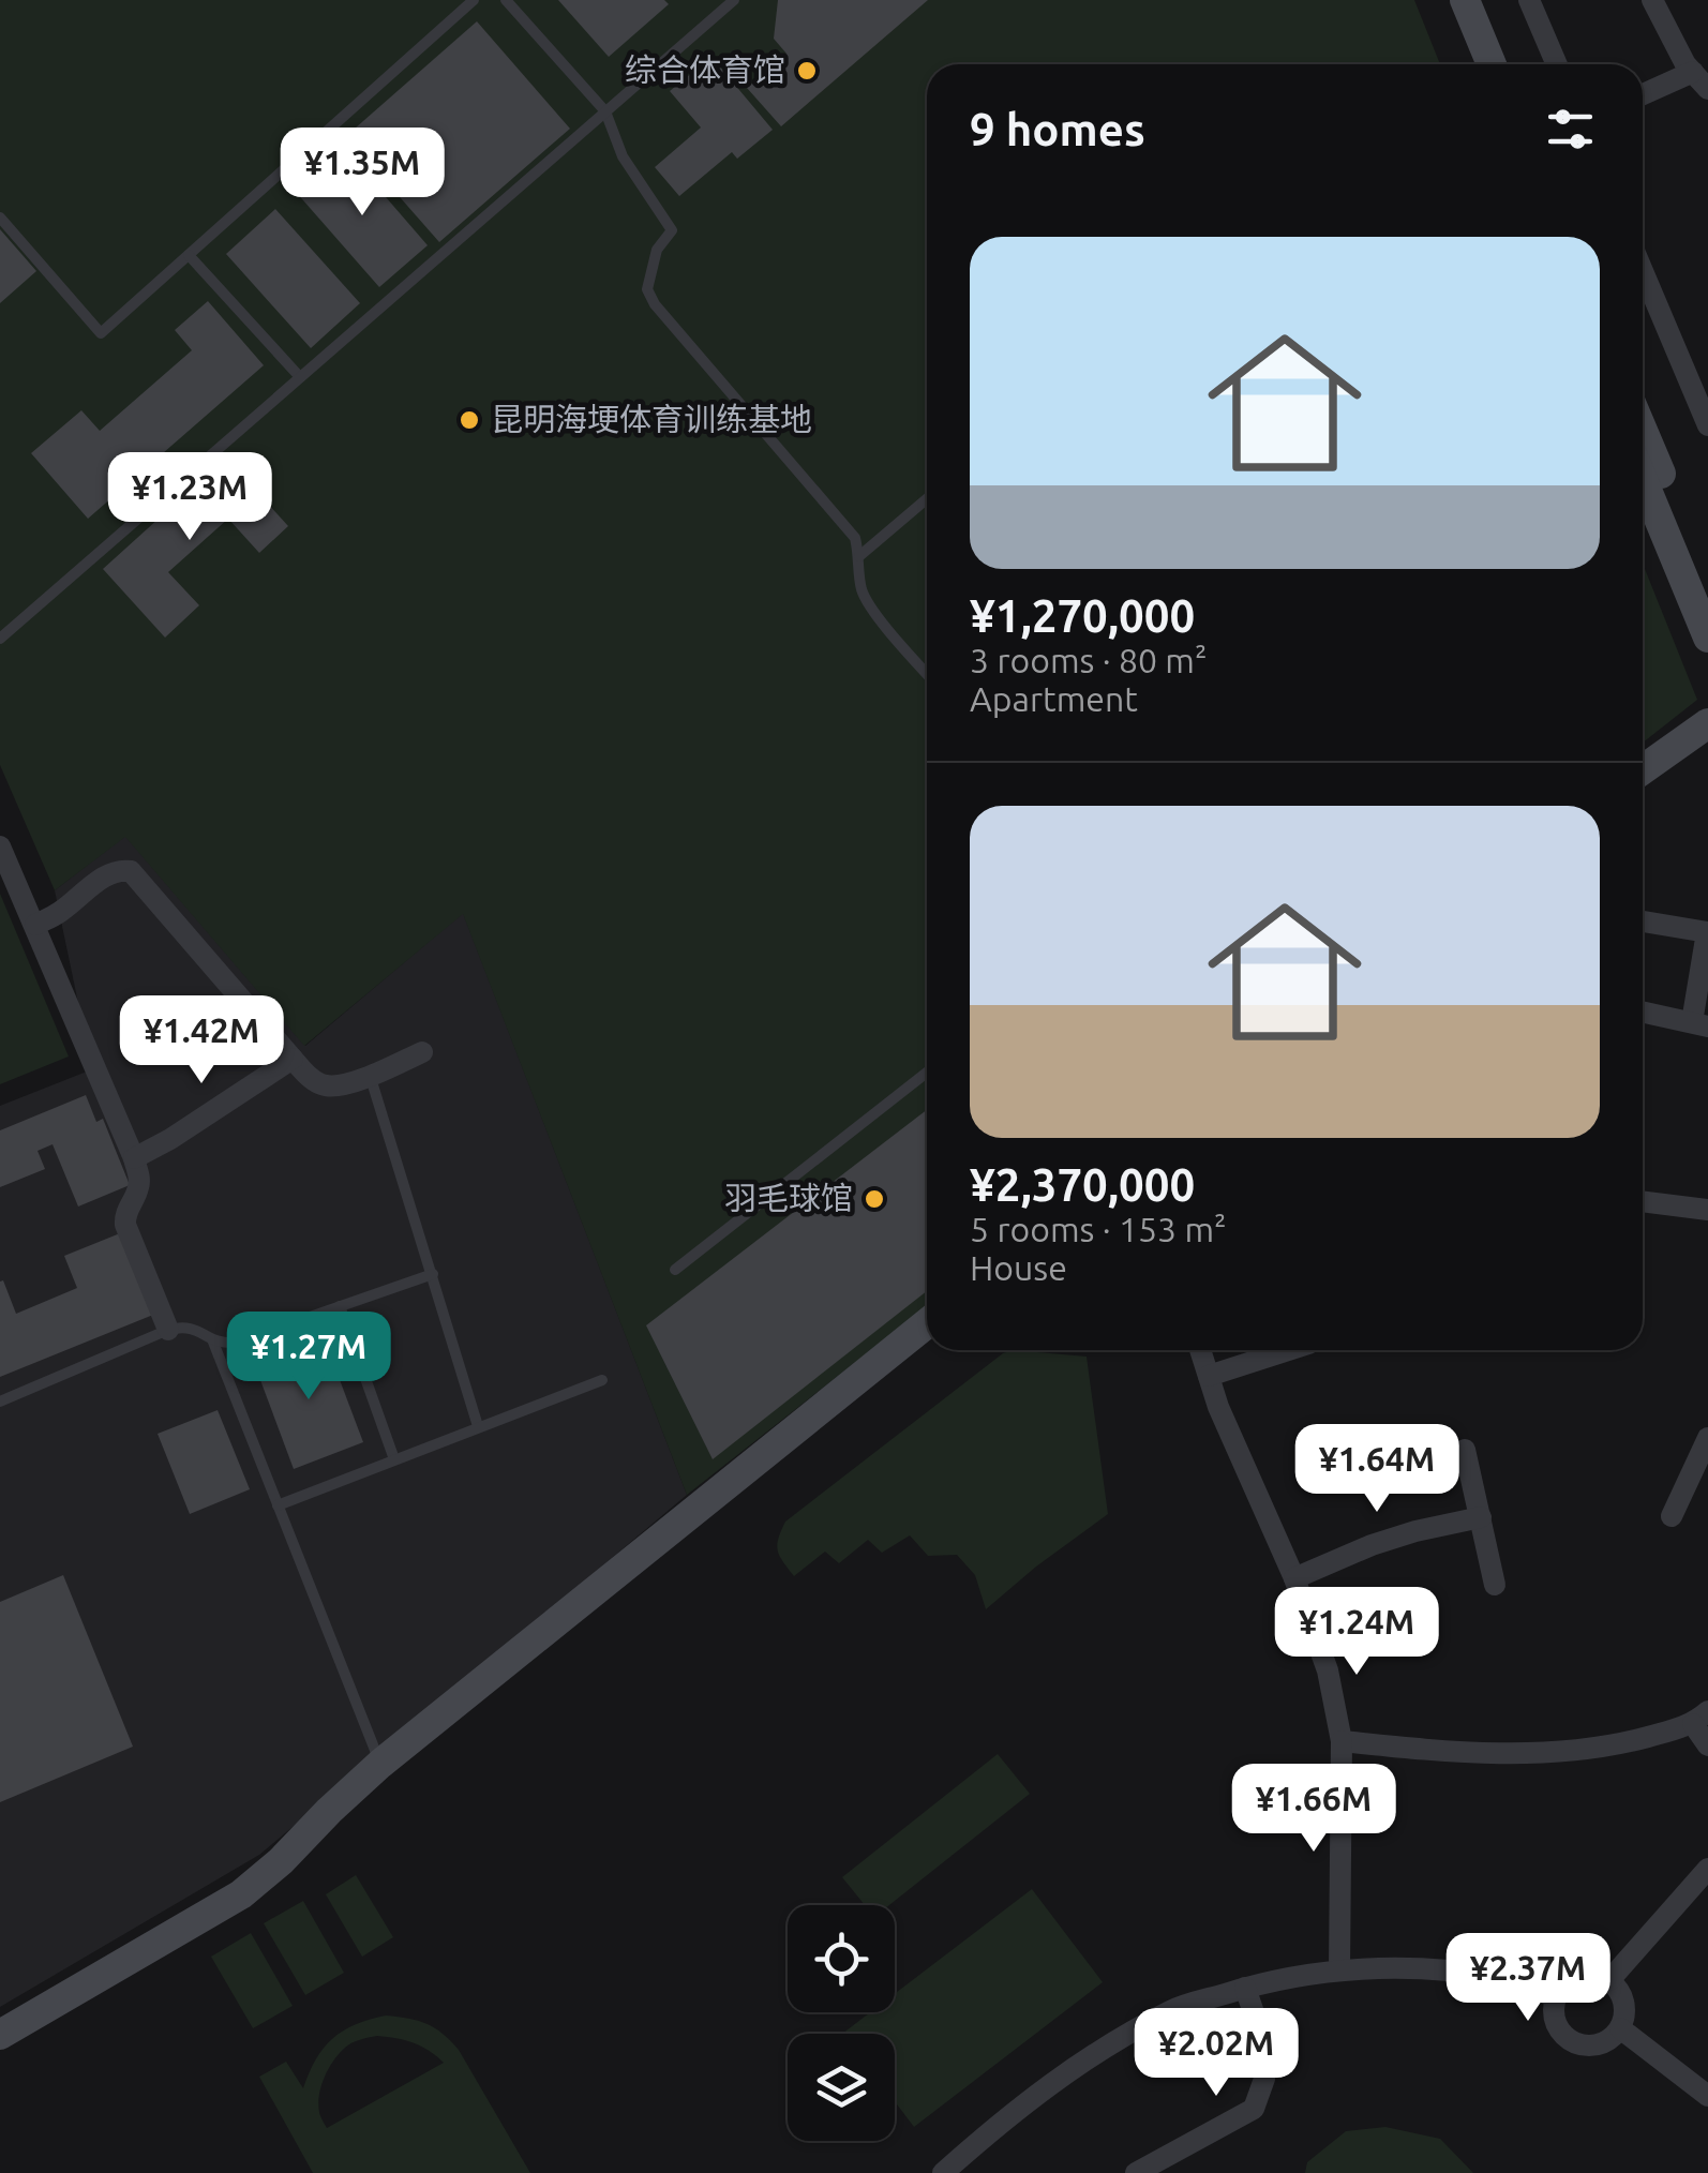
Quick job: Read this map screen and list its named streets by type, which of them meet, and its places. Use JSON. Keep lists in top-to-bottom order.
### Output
{
  "places": ["综合体育馆", "昆明海埂体育训练基地", "羽毛球馆"],
  "page": {
    "heading": "9 homes",
    "price": [
      "¥1.35M",
      "¥1.23M",
      "¥1.42M",
      "¥1.27M",
      "¥1.64M",
      "¥1.24M",
      "¥1.66M",
      "¥2.37M",
      "¥2.02M"
    ],
    "list": [
      {
        "name": "¥1,270,000",
        "note": "3 rooms · 80 m² · Apartment"
      },
      {
        "name": "¥2,370,000",
        "note": "5 rooms · 153 m² · House"
      }
    ]
  }
}
